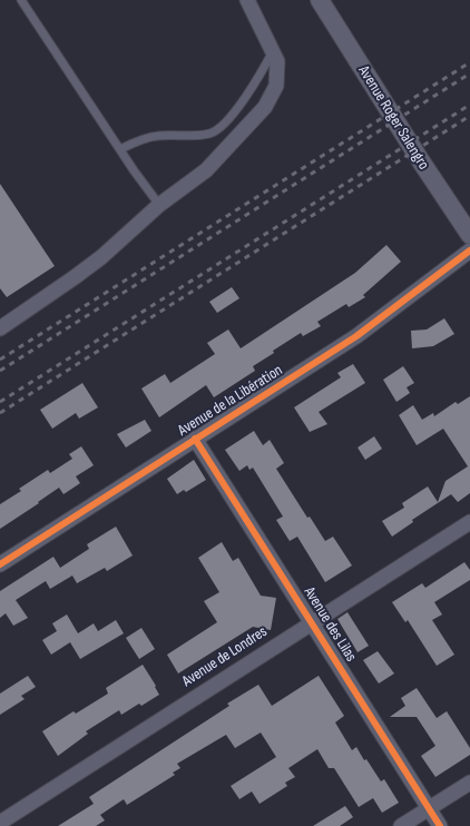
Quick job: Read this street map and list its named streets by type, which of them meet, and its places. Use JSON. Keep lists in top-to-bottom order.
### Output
{
  "streets": {
    "street": [
      "Avenue Roger Salengro",
      "Avenue de la Libération",
      "Avenue des Lilas",
      "Avenue de Londres"
    ]
  },
  "crossings": [
    ["Avenue de la Libération", "Avenue des Lilas"],
    ["Avenue des Lilas", "Avenue de Londres"]
  ]
}
